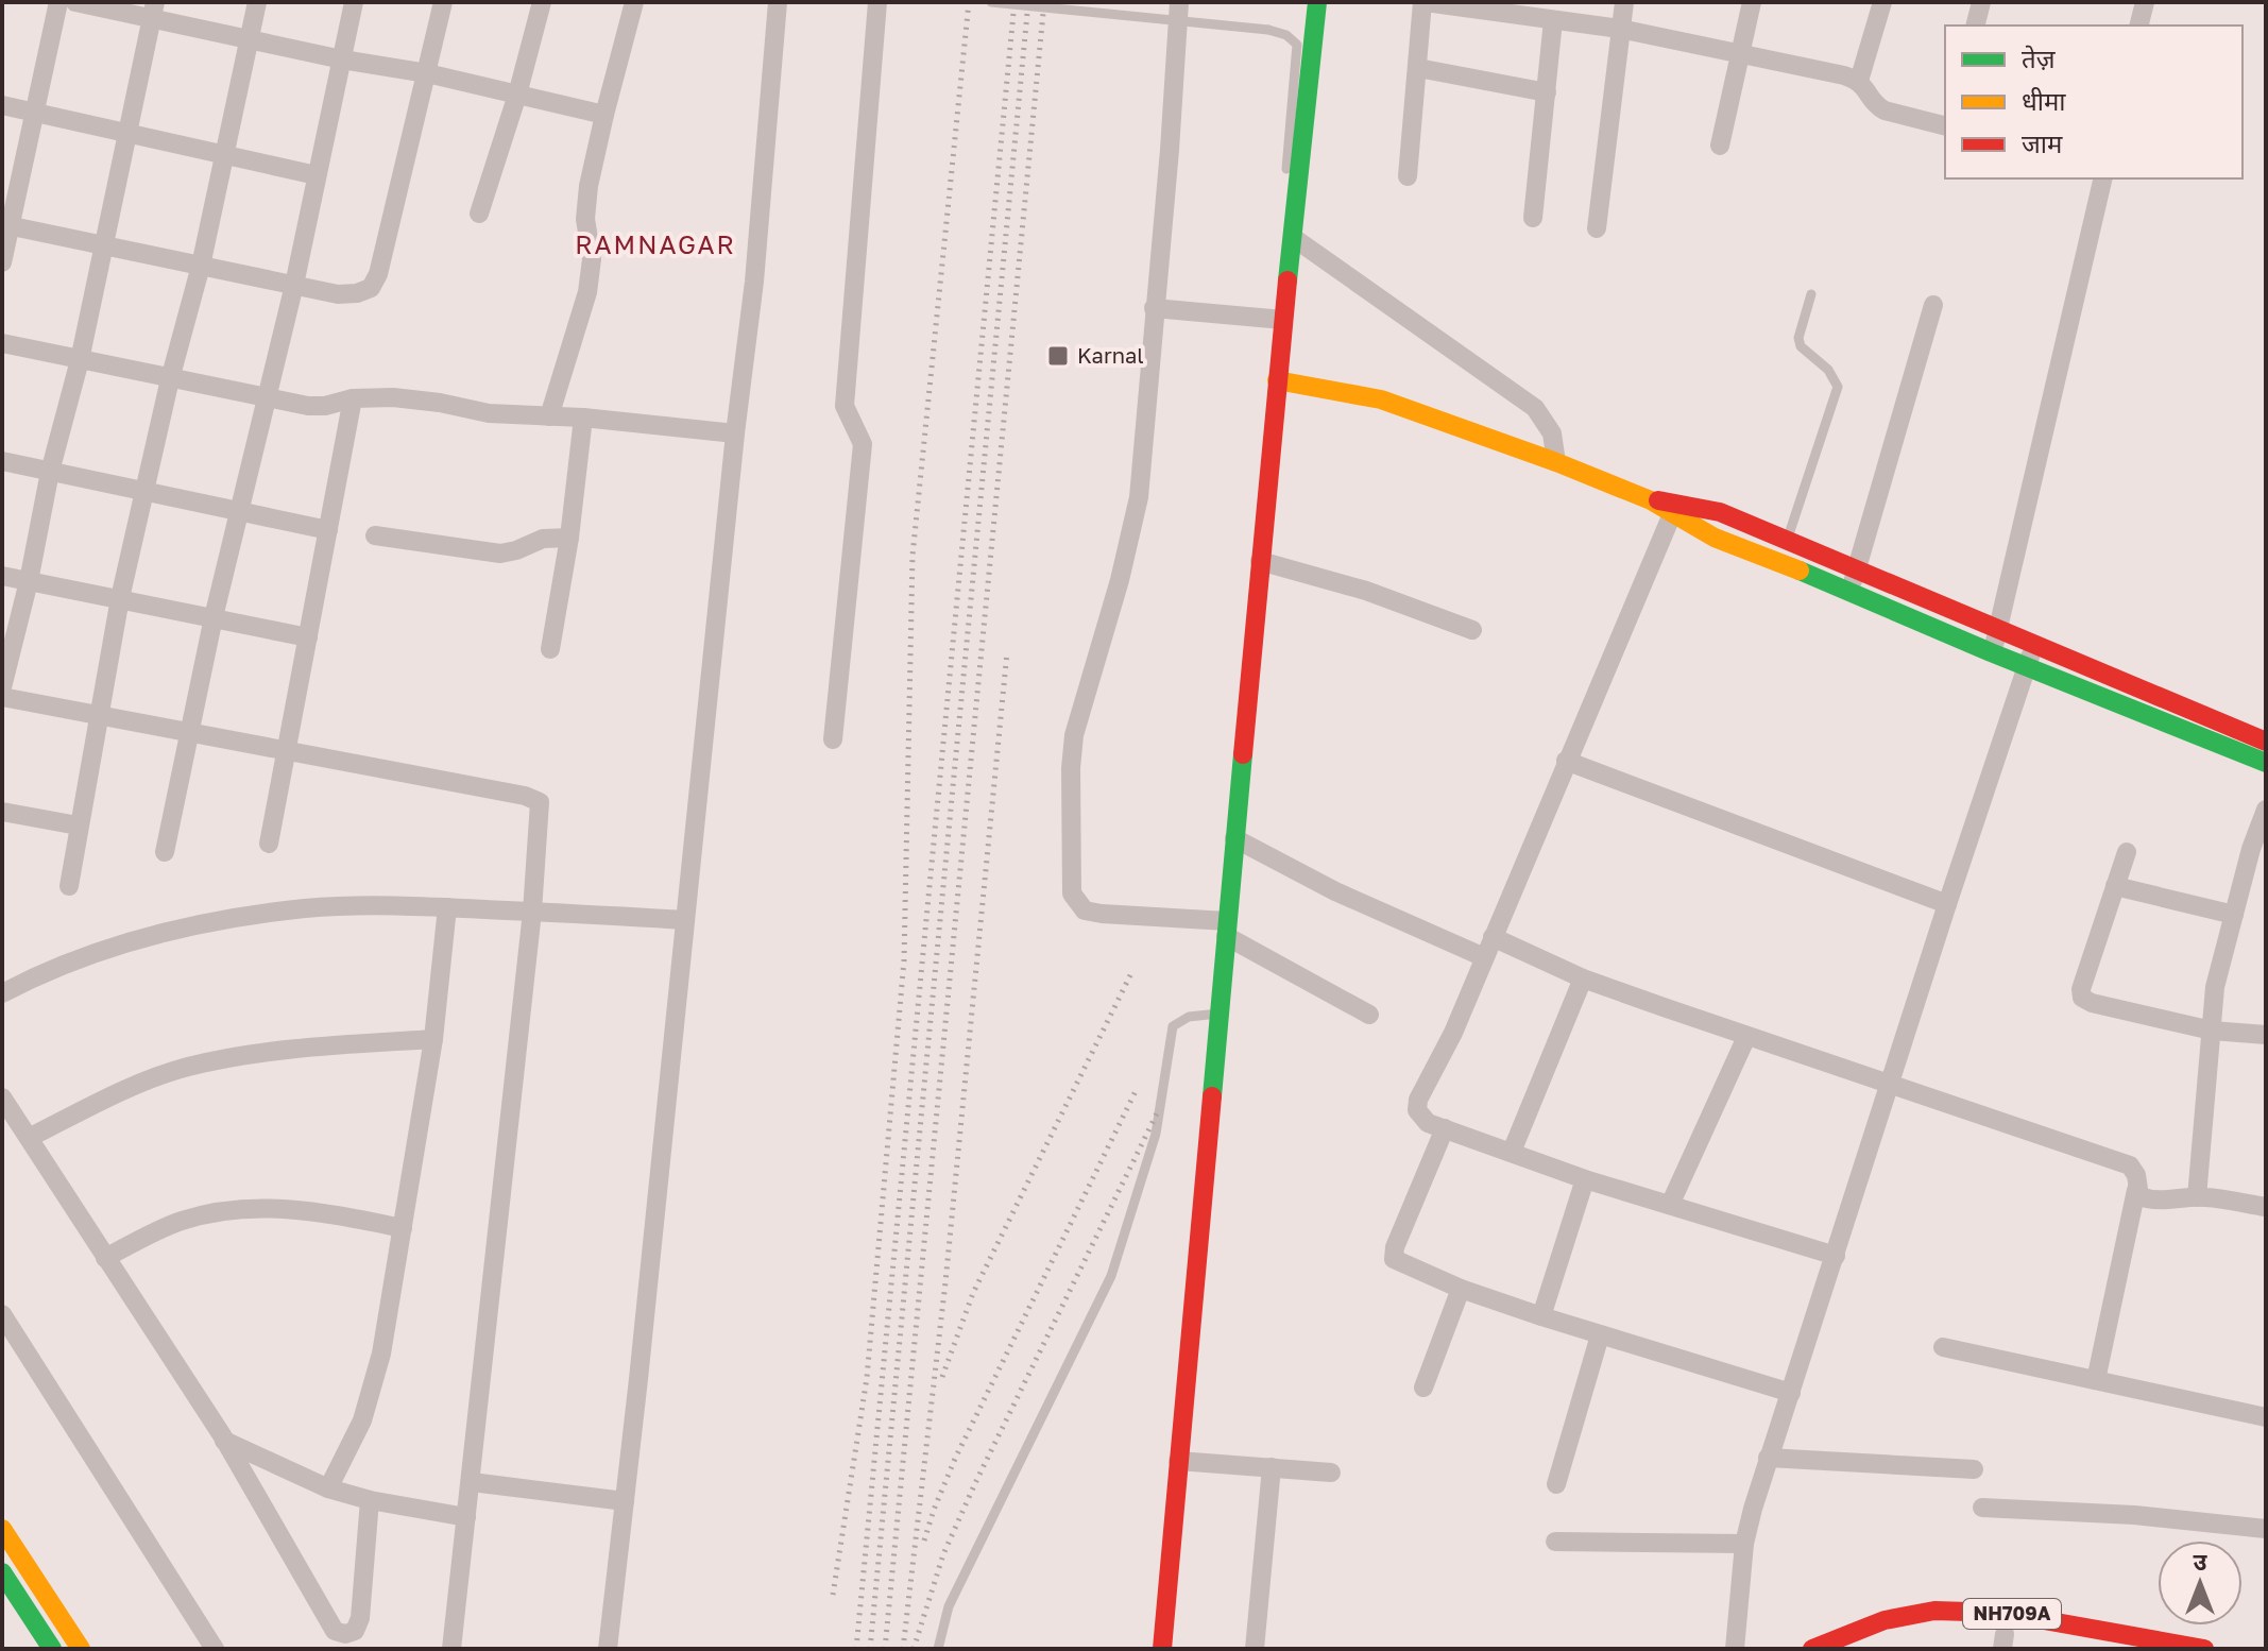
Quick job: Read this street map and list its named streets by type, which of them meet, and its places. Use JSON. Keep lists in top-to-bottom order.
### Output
{
  "streets": {
    "main road": ["NH709A"]
  },
  "districts": ["RAMNAGAR"],
  "places": {
    "transit": ["Karnal"]
  },
  "legend": ["तेज़", "धीमा", "जाम"],
  "north": "top"
}
